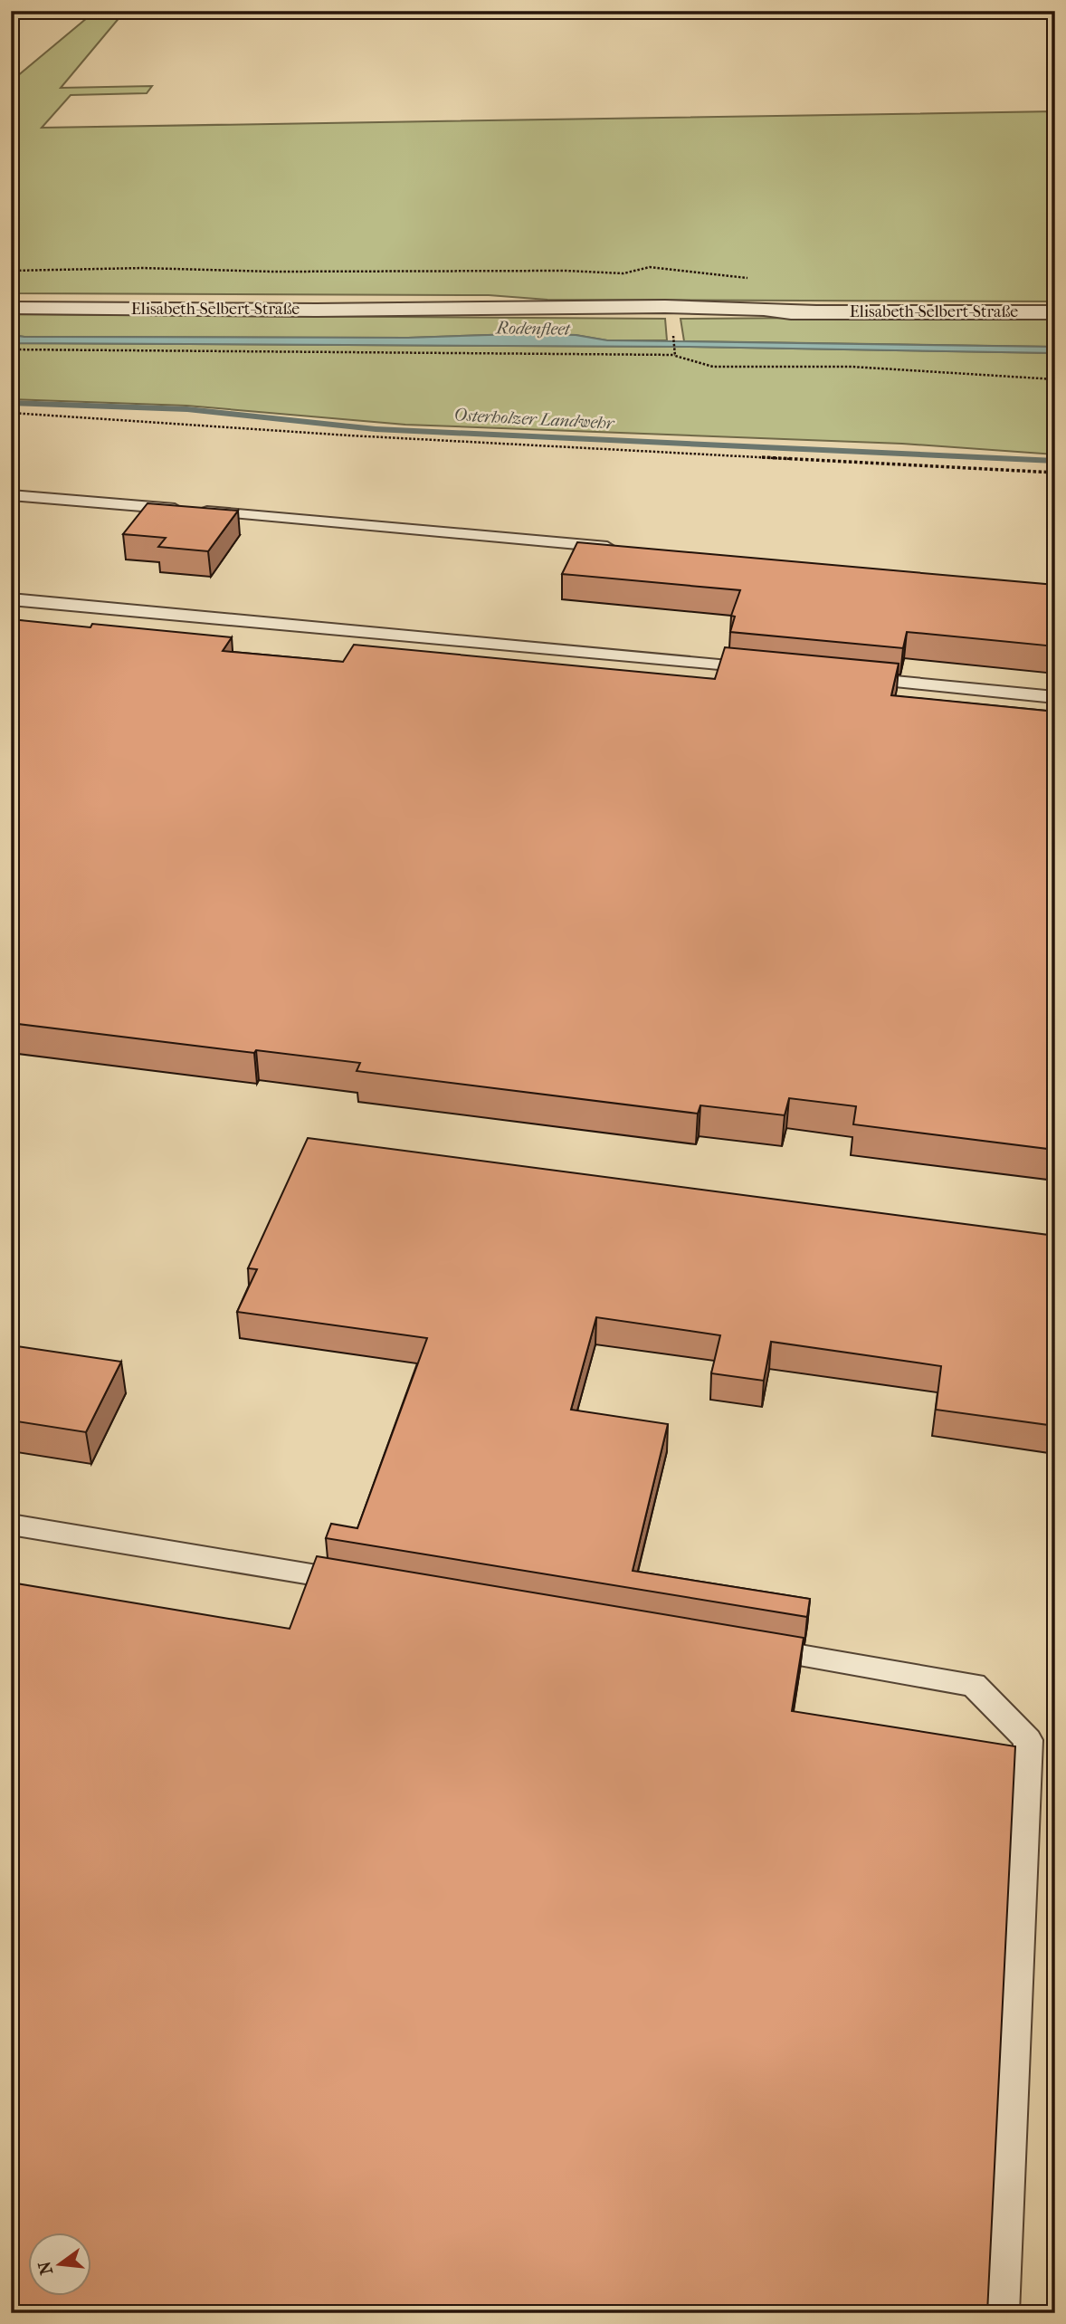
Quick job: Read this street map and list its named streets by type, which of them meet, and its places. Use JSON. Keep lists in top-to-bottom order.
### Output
{
  "streets": {
    "street": ["Elisabeth-Selbert-Straße"]
  },
  "water": ["Rodenfleet", "Osterholzer Landwehr"],
  "north": "left"
}
